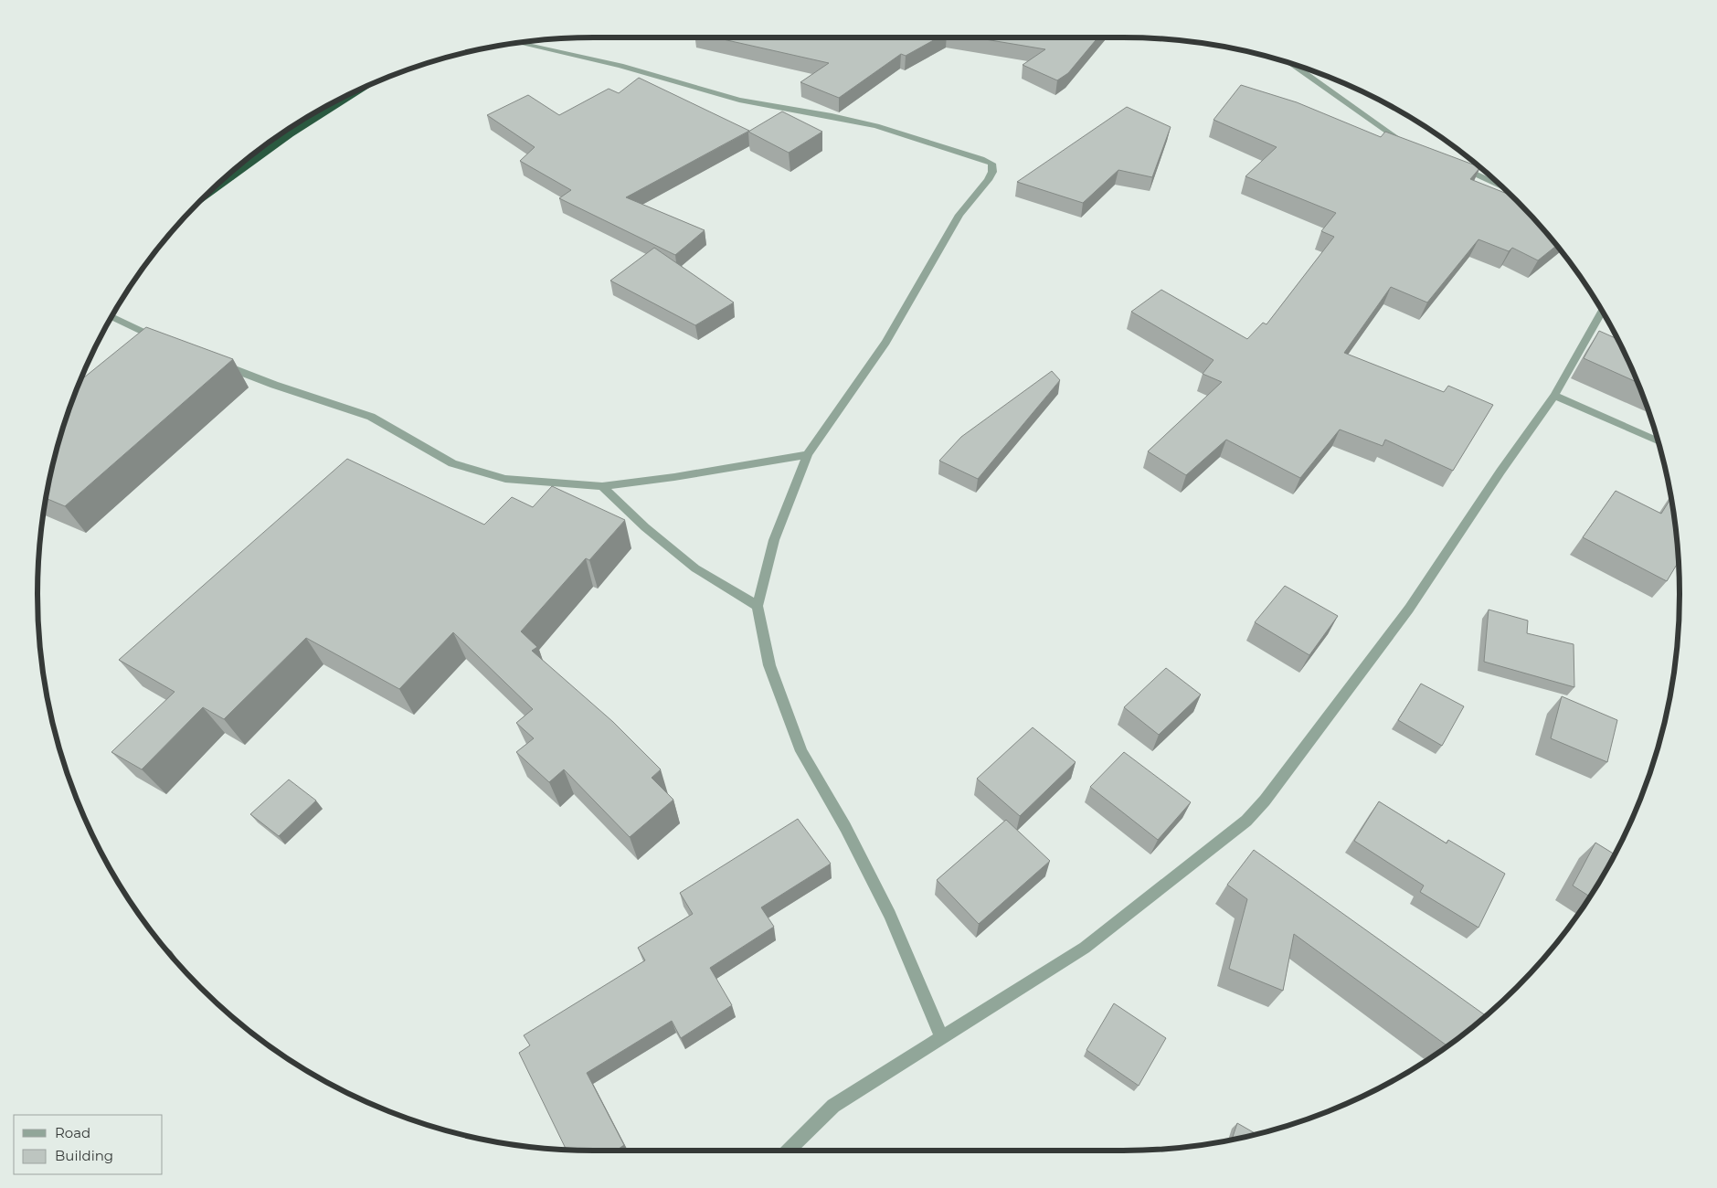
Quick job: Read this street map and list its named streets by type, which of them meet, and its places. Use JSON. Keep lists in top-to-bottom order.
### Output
{
  "legend": ["Road", "Building"]
}
